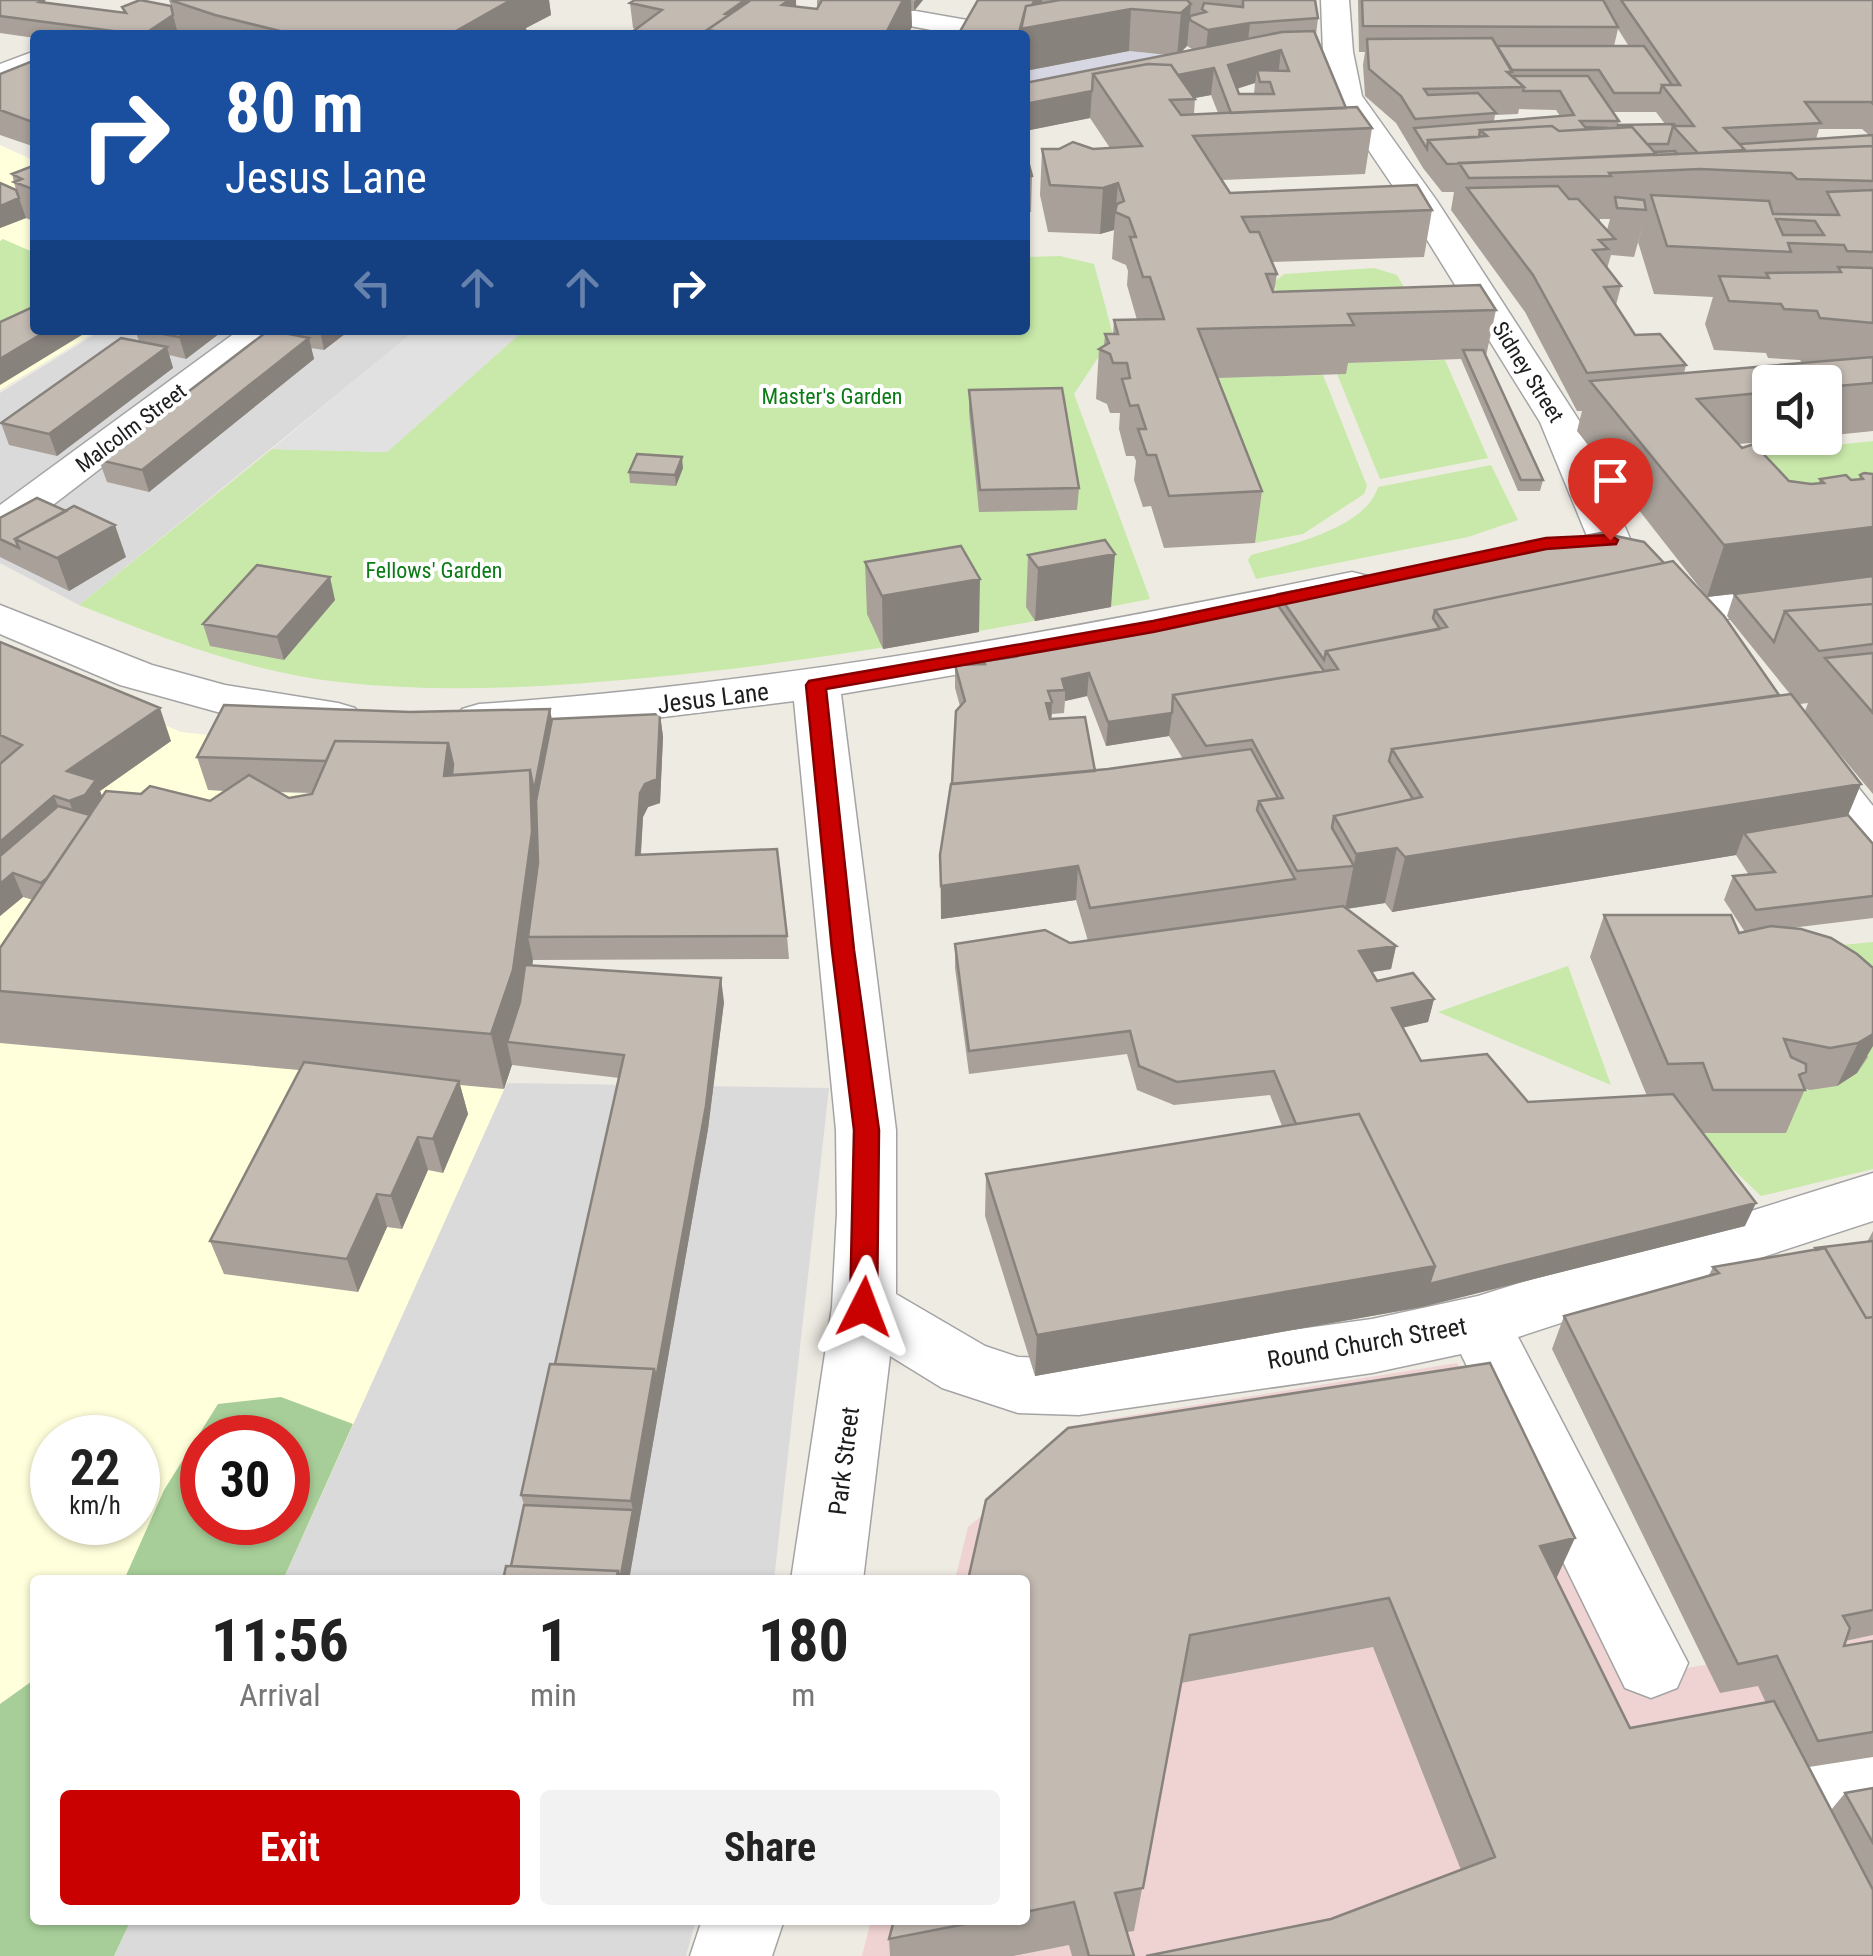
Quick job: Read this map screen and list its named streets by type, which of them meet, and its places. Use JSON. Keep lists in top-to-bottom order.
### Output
{
  "streets": {
    "street": [
      "Sidney Street",
      "Malcolm Street",
      "Jesus Lane",
      "Round Church Street",
      "Park Street"
    ]
  },
  "crossings": [
    ["Jesus Lane", "Park Street"],
    ["Round Church Street", "Park Street"]
  ],
  "parks": ["Master's Garden", "Fellows' Garden"],
  "page": {
    "turn": ["80 m", "Jesus Lane"],
    "speed": "22 km/h",
    "limit": "30",
    "eta": [
      "11:56",
      "Arrival",
      "1",
      "min",
      "180",
      "m"
    ],
    "buttons": ["Exit", "Share"]
  }
}
